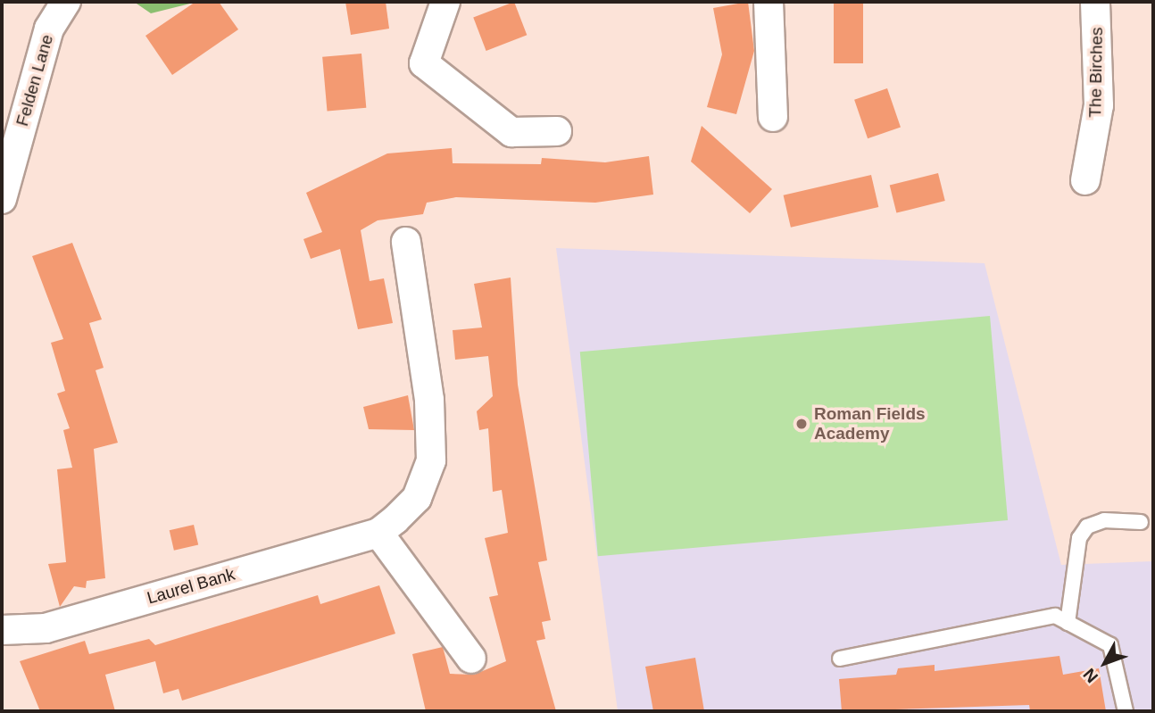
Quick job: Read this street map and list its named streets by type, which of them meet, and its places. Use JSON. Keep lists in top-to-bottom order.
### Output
{
  "streets": {
    "street": ["The Birches", "Felden Lane", "Laurel Bank"]
  },
  "places": ["Roman Fields Academy"],
  "north": "bottom left"
}
